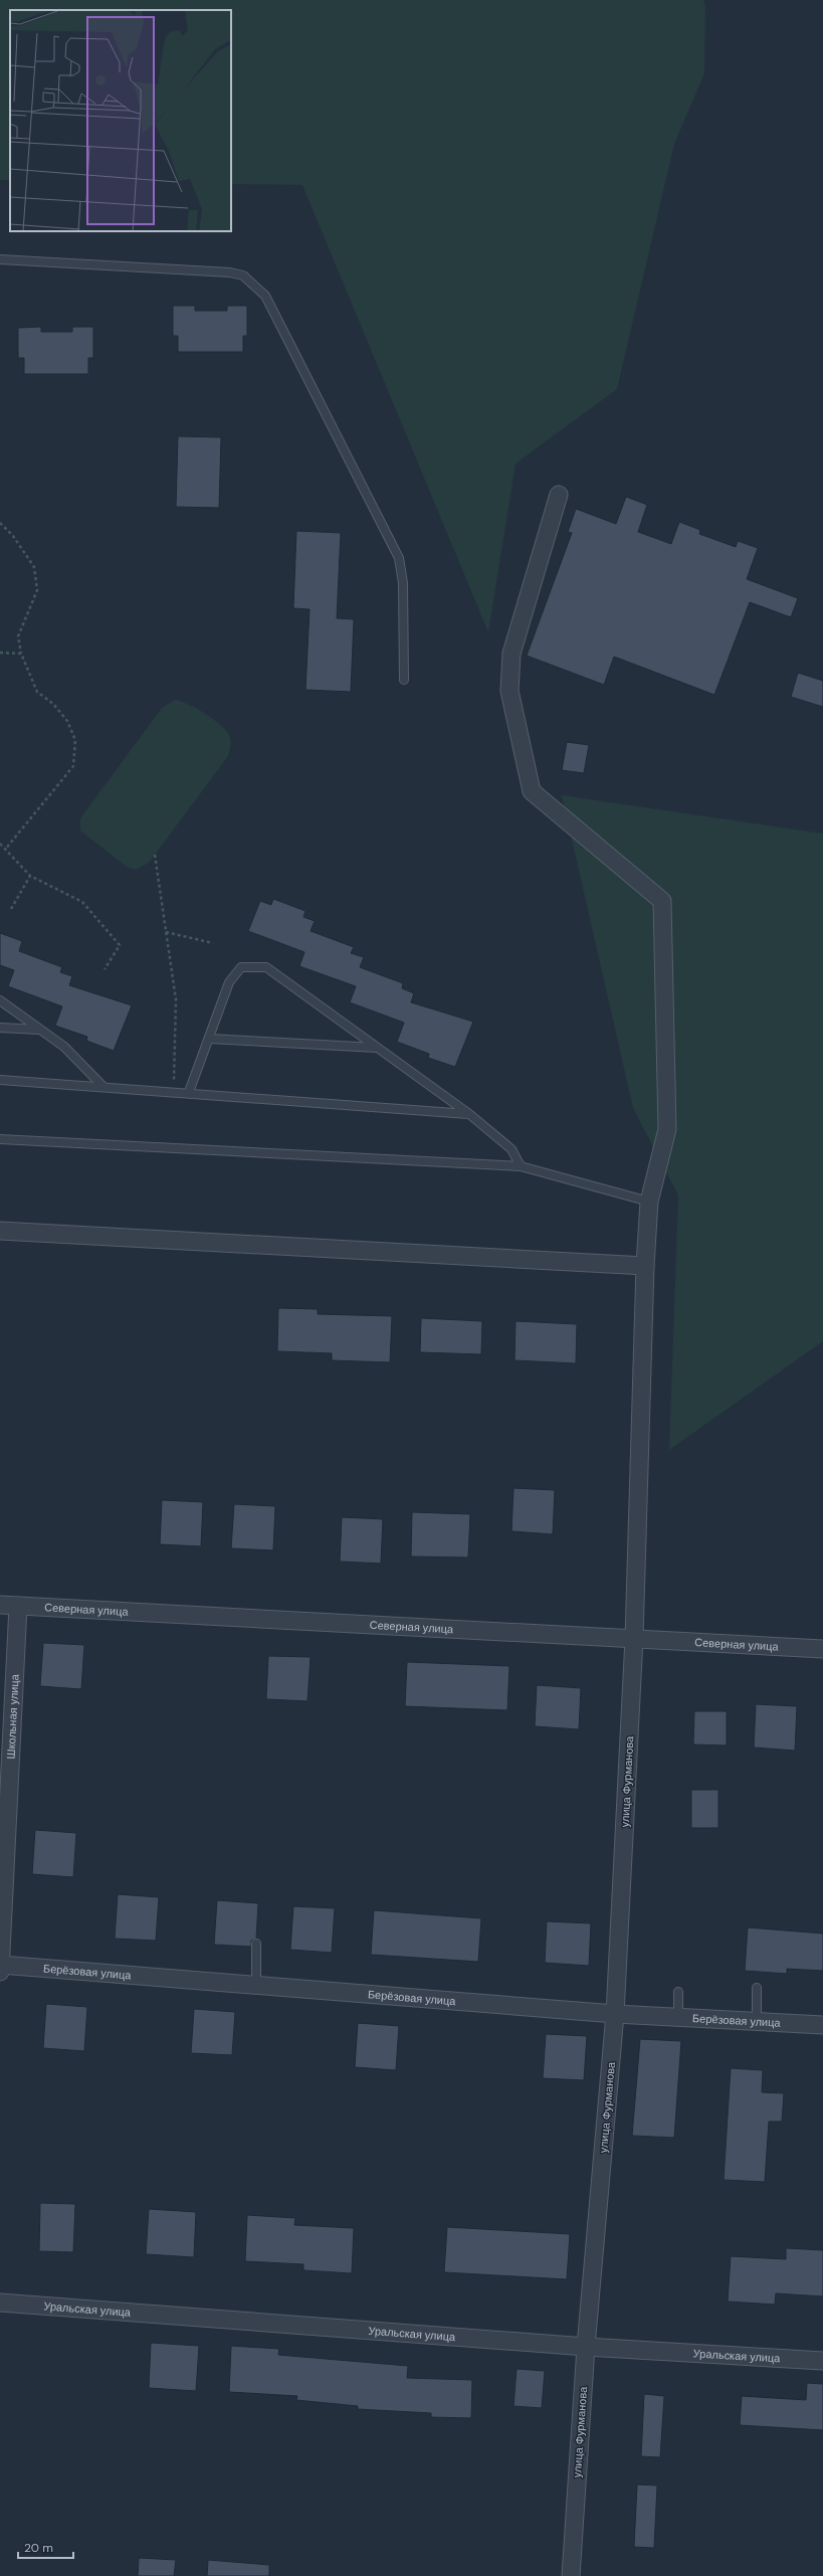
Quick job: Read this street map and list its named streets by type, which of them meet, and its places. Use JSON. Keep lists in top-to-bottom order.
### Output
{
  "streets": {
    "street": [
      "Северная улица",
      "Школьная улица",
      "улица Фурманова",
      "Берёзовая улица",
      "Уральская улица"
    ]
  },
  "crossings": [
    ["Северная улица", "Школьная улица"],
    ["Северная улица", "улица Фурманова"],
    ["Школьная улица", "Берёзовая улица"],
    ["улица Фурманова", "Берёзовая улица"],
    ["улица Фурманова", "Уральская улица"]
  ],
  "scale_bar": "20 m"
}
